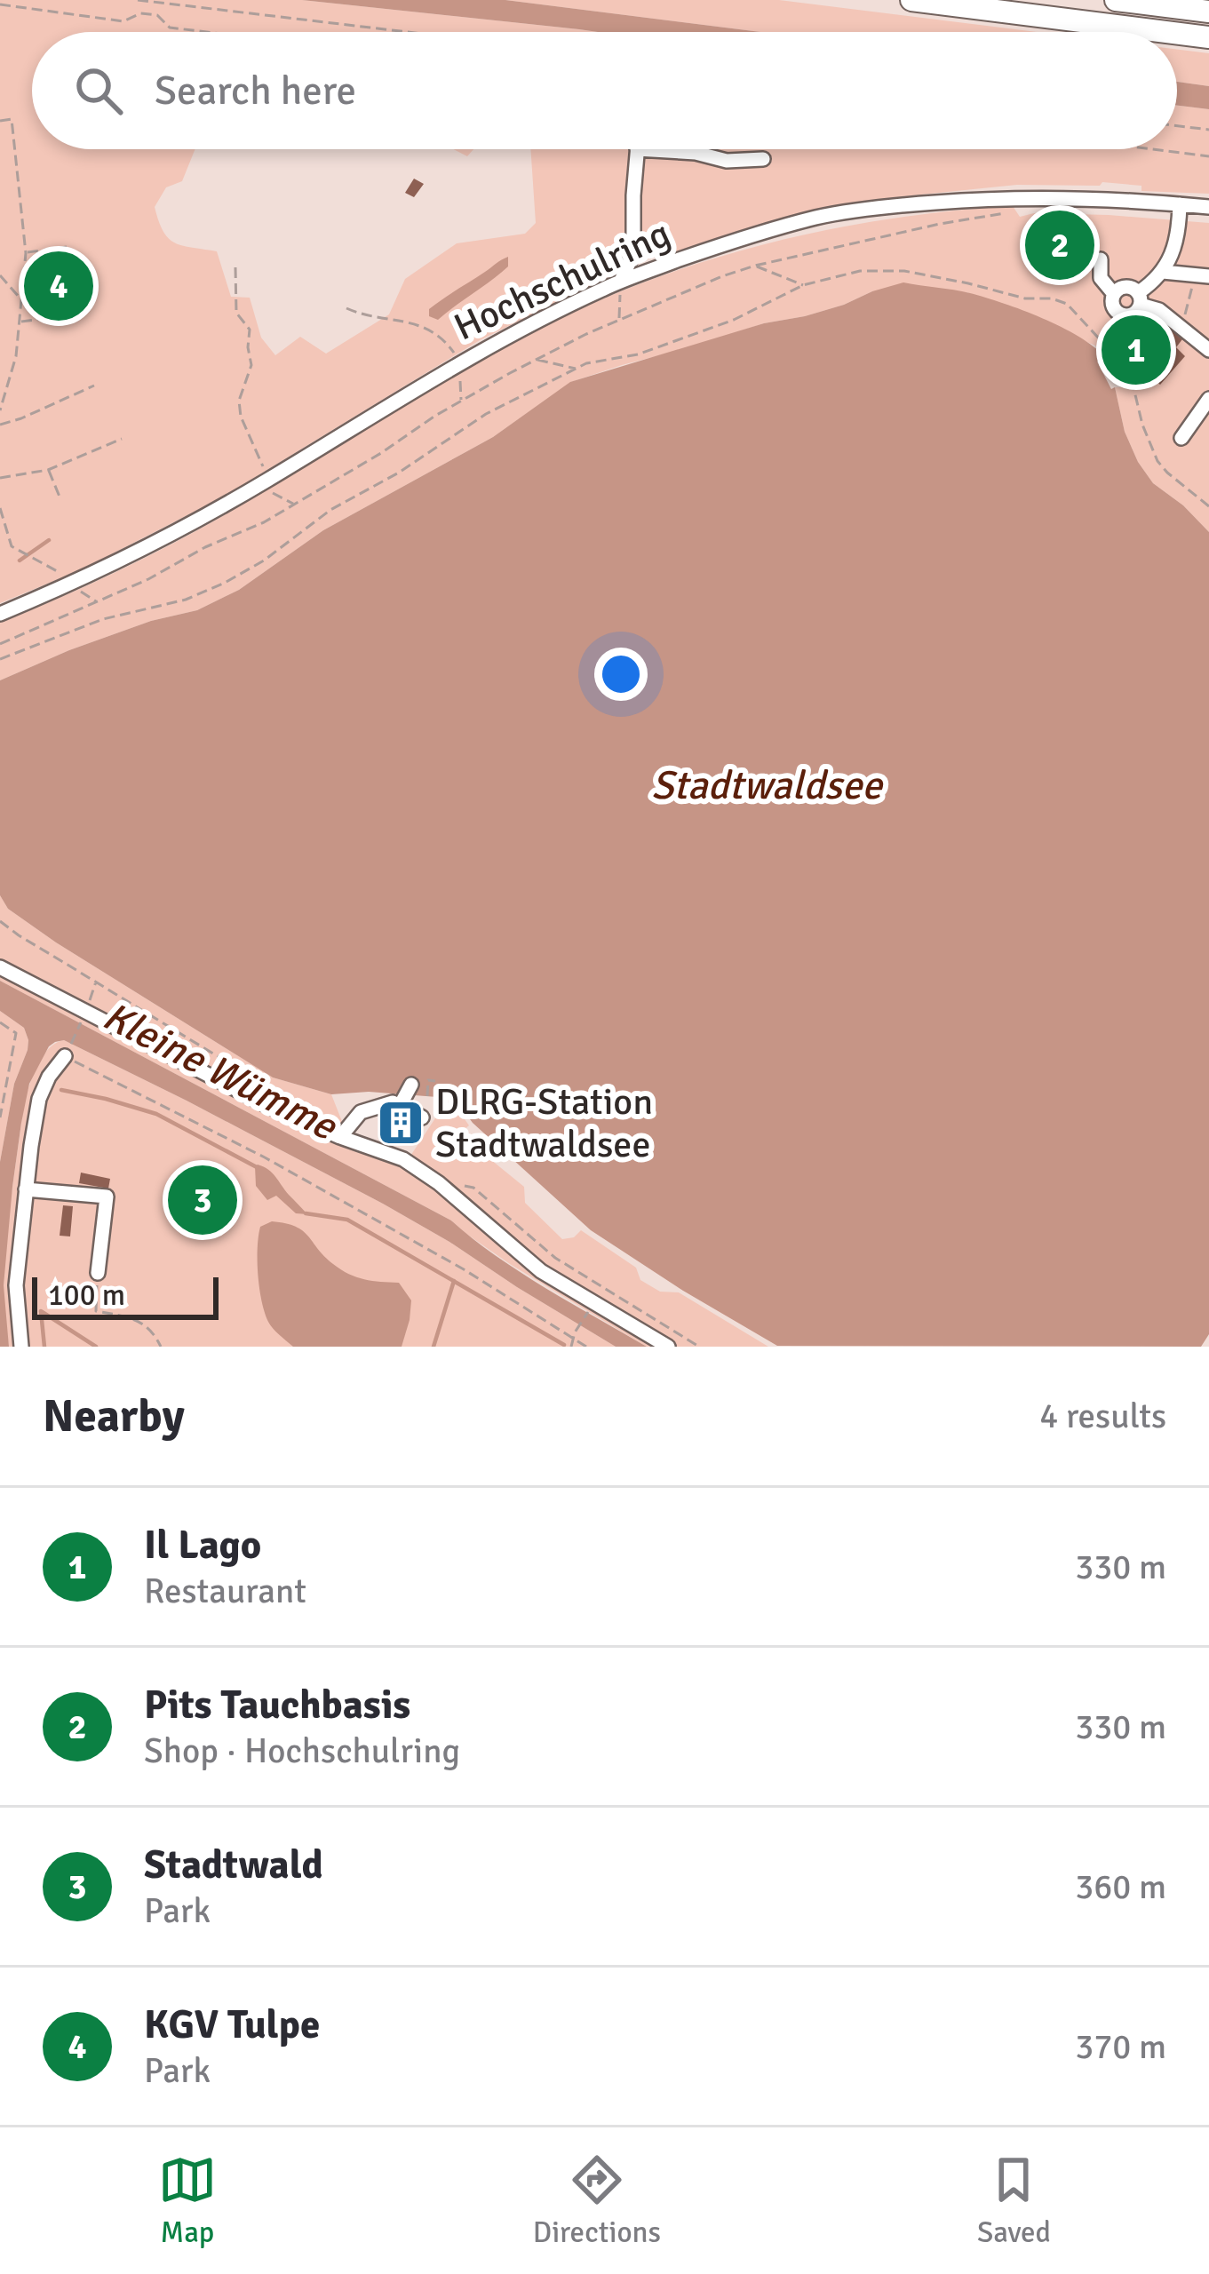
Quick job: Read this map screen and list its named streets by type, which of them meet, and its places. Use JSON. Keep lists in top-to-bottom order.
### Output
{
  "streets": {
    "street": ["Hochschulring"]
  },
  "water": ["Stadtwaldsee", "Kleine Wümme"],
  "places": {
    "building": ["DLRG-Station Stadtwaldsee"]
  },
  "scale_bar": "100 m",
  "page": {
    "search": "Search here",
    "pins": [
      "2",
      "4",
      "1",
      "3"
    ],
    "scale": "100 m",
    "heading": ["Nearby", "4 results"],
    "list": [
      {
        "mark": "1",
        "name": "Il Lago",
        "note": "Restaurant",
        "value": "330 m"
      },
      {
        "mark": "2",
        "name": "Pits Tauchbasis",
        "note": "Shop · Hochschulring",
        "value": "330 m"
      },
      {
        "mark": "3",
        "name": "Stadtwald",
        "note": "Park",
        "value": "360 m"
      },
      {
        "mark": "4",
        "name": "KGV Tulpe",
        "note": "Park",
        "value": "370 m"
      }
    ],
    "nav": ["Map", "Directions", "Saved"]
  }
}
